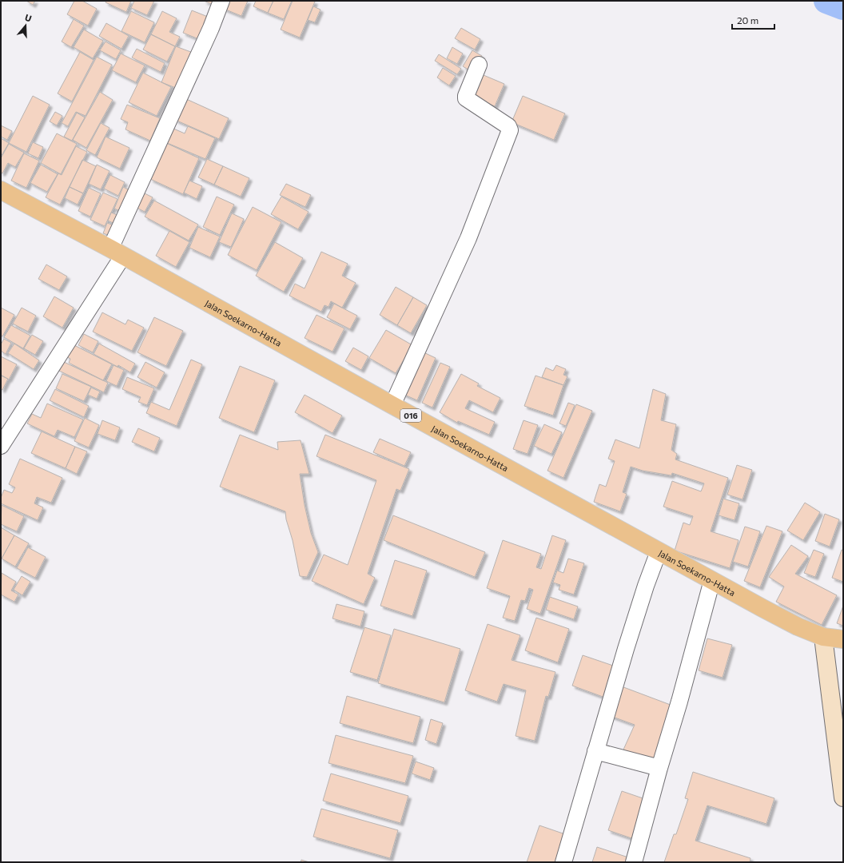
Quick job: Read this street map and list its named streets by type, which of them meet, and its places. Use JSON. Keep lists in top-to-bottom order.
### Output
{
  "streets": {
    "main road": ["Jalan Soekarno-Hatta", "016"]
  },
  "crossings": [
    ["Jalan Soekarno-Hatta", "016"]
  ],
  "scale_bar": "20 m",
  "north": "top"
}
